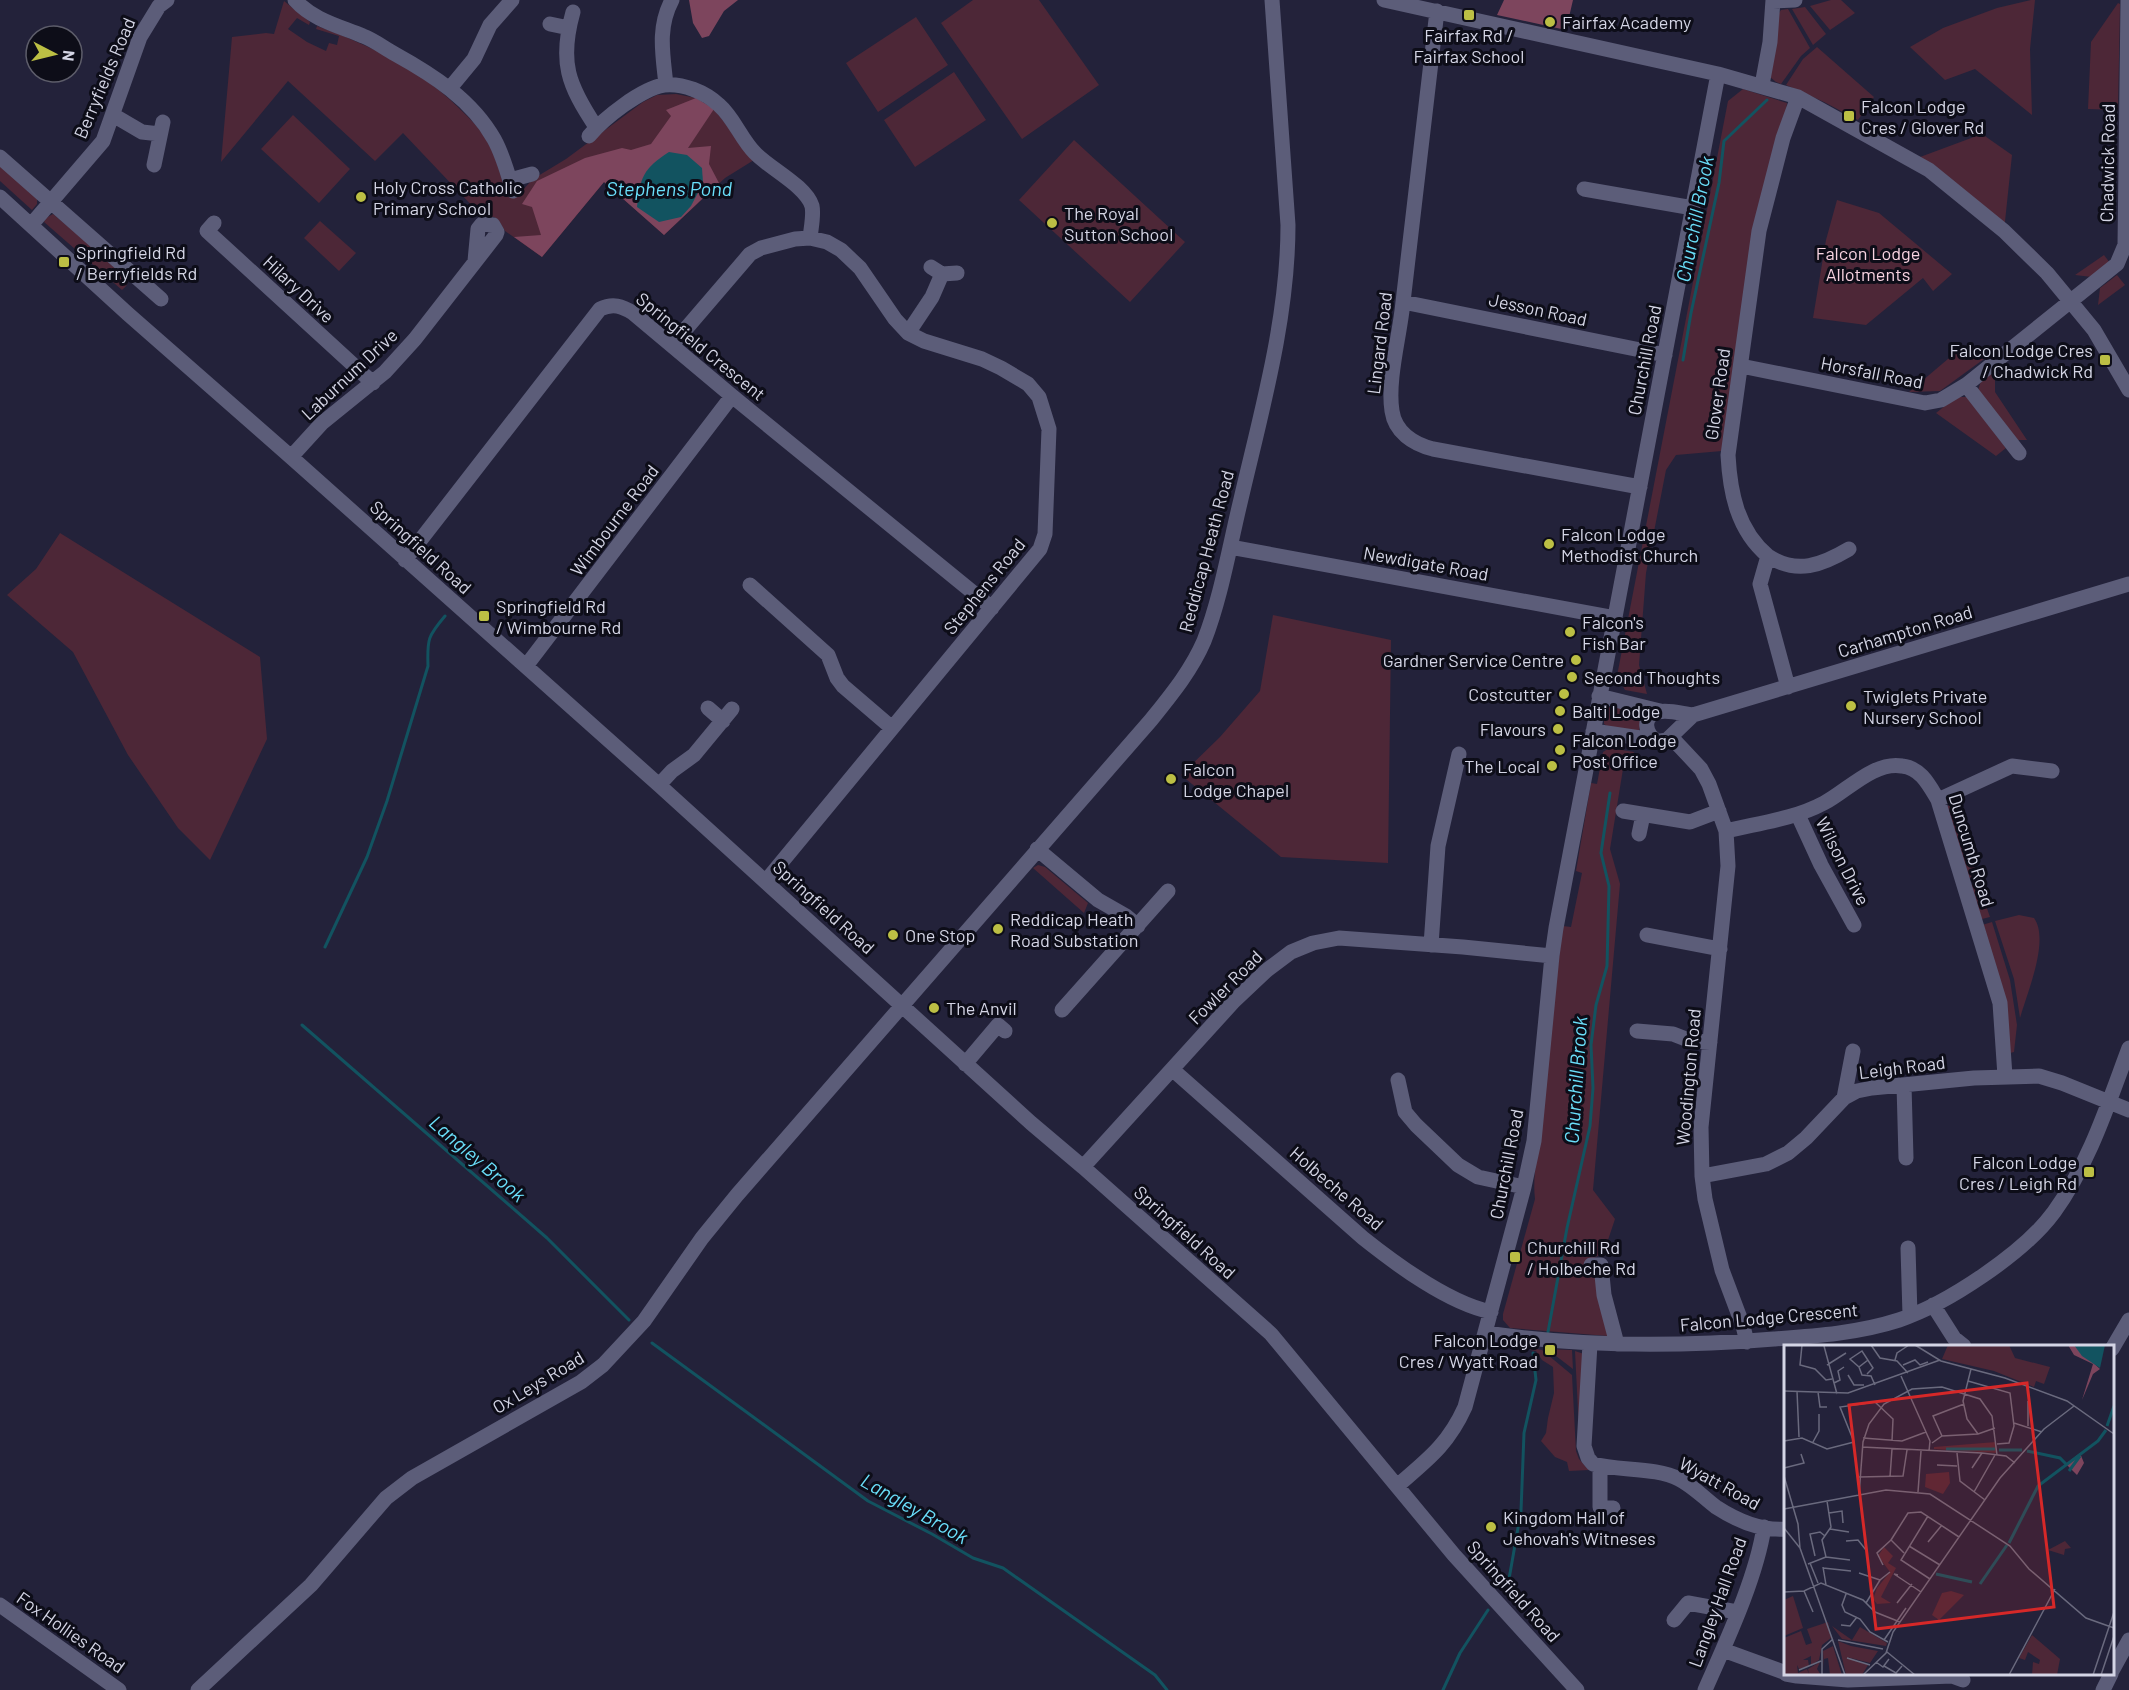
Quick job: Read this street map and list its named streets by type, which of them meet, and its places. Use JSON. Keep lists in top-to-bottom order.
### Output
{
  "streets": {
    "street": [
      "Berryfields Road",
      "Chadwick Road",
      "Hilary Drive",
      "Jesson Road",
      "Lingard Road",
      "Springfield Crescent",
      "Churchill Road",
      "Horsfall Road",
      "Laburnum Drive",
      "Glover Road",
      "Wimbourne Road",
      "Springfield Road",
      "Reddicap Heath Road",
      "Newdigate Road",
      "Stephens Road",
      "Carhampton Road",
      "Duncumb Road",
      "Wilson Drive",
      "Fowler Road",
      "Leigh Road",
      "Woodington Road",
      "Holbeche Road",
      "Falcon Lodge Crescent",
      "Ox Leys Road",
      "Wyatt Road",
      "Langley Hall Road",
      "Fox Hollies Road"
    ]
  },
  "crossings": [
    ["Berryfields Road", "Springfield Road"],
    ["Chadwick Road", "Horsfall Road"],
    ["Hilary Drive", "Laburnum Drive"],
    ["Jesson Road", "Lingard Road"],
    ["Jesson Road", "Churchill Road"],
    ["Lingard Road", "Churchill Road"],
    ["Springfield Crescent", "Wimbourne Road"],
    ["Springfield Crescent", "Springfield Road"],
    ["Springfield Crescent", "Stephens Road"],
    ["Churchill Road", "Springfield Road"],
    ["Churchill Road", "Newdigate Road"],
    ["Churchill Road", "Carhampton Road"],
    ["Churchill Road", "Fowler Road"],
    ["Churchill Road", "Holbeche Road"],
    ["Churchill Road", "Falcon Lodge Crescent"],
    ["Horsfall Road", "Glover Road"],
    ["Laburnum Drive", "Springfield Road"],
    ["Wimbourne Road", "Springfield Road"],
    ["Springfield Road", "Reddicap Heath Road"],
    ["Springfield Road", "Stephens Road"],
    ["Springfield Road", "Fowler Road"],
    ["Springfield Road", "Ox Leys Road"],
    ["Reddicap Heath Road", "Newdigate Road"],
    ["Reddicap Heath Road", "Ox Leys Road"],
    ["Duncumb Road", "Wilson Drive"],
    ["Duncumb Road", "Leigh Road"],
    ["Duncumb Road", "Woodington Road"],
    ["Fowler Road", "Holbeche Road"],
    ["Leigh Road", "Woodington Road"],
    ["Leigh Road", "Falcon Lodge Crescent"],
    ["Woodington Road", "Falcon Lodge Crescent"],
    ["Wyatt Road", "Langley Hall Road"]
  ],
  "water": ["Stephens Pond", "Churchill Brook", "Langley Brook"],
  "parks": ["Falcon Lodge Allotments"],
  "places": {
    "transit": [
      "Fairfax Rd / Fairfax School",
      "Falcon Lodge Cres / Glover Rd",
      "Springfield Rd / Berryfields Rd",
      "Falcon Lodge Cres / Chadwick Rd",
      "Springfield Rd / Wimbourne Rd",
      "Falcon Lodge Cres / Leigh Rd",
      "Churchill Rd / Holbeche Rd",
      "Falcon Lodge Cres / Wyatt Road"
    ],
    "other": [
      "Fairfax Academy",
      "Holy Cross Catholic Primary School",
      "The Royal Sutton School",
      "Falcon Lodge Methodist Church",
      "Falcon's Fish Bar",
      "Gardner Service Centre",
      "Second Thoughts",
      "Costcutter",
      "Twiglets Private Nursery School",
      "Balti Lodge",
      "Flavours",
      "Falcon Lodge Post Office",
      "The Local",
      "Falcon Lodge Chapel",
      "Reddicap Heath Road Substation",
      "One Stop",
      "The Anvil",
      "Kingdom Hall of Jehovah's Witneses"
    ]
  },
  "north": "right"
}
